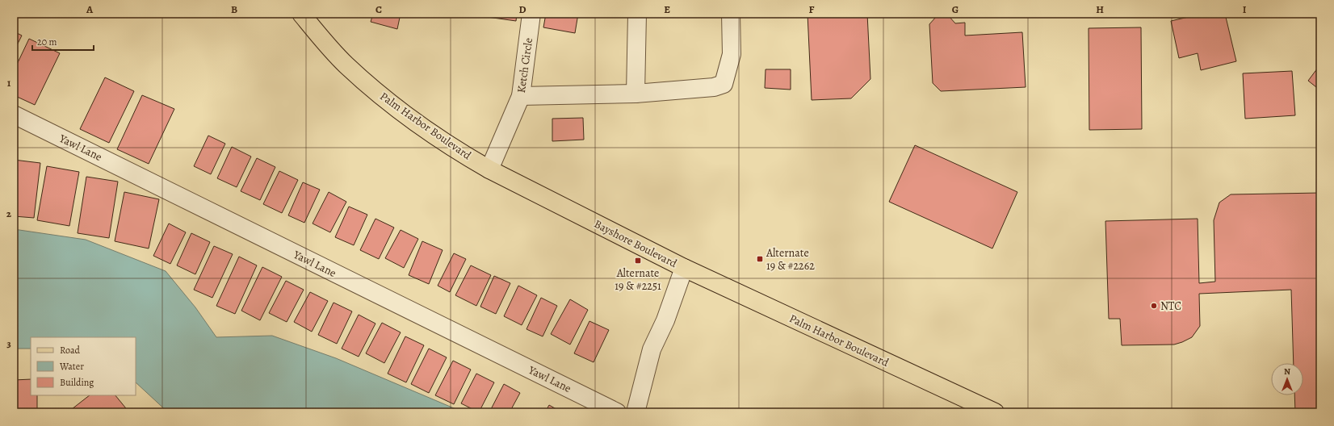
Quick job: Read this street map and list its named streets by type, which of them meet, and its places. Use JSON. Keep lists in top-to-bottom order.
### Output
{
  "streets": {
    "main road": ["Palm Harbor Boulevard", "Bayshore Boulevard"],
    "street": ["Ketch Circle", "Yawl Lane"]
  },
  "crossings": [
    ["Ketch Circle", "Palm Harbor Boulevard"],
    ["Palm Harbor Boulevard", "Bayshore Boulevard"]
  ],
  "places": {
    "transit": ["Alternate 19 & #2262", "Alternate 19 & #2251"],
    "other": ["NTC"]
  },
  "legend": ["Road", "Water", "Building"],
  "scale_bar": "20 m",
  "north": "top",
  "grid": {
    "columns": [
      "A",
      "B",
      "C",
      "D",
      "E",
      "F",
      "G",
      "H",
      "I"
    ],
    "rows": ["1", "2", "3"]
  }
}
